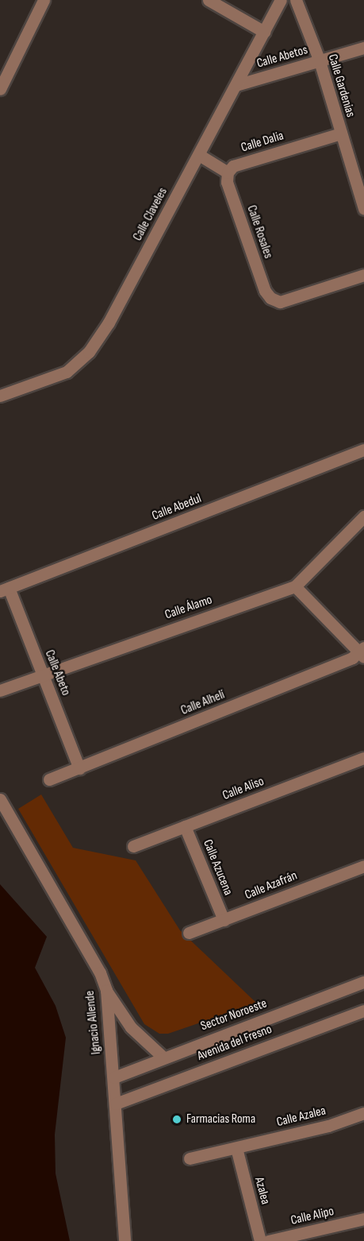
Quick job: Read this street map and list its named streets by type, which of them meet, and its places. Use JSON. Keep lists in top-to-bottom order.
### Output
{
  "streets": {
    "street": [
      "Calle Abetos",
      "Calle Gardenias",
      "Calle Dalia",
      "Calle Claveles",
      "Calle Rosales",
      "Calle Abedul",
      "Calle Álamo",
      "Calle Abeto",
      "Calle Alhelí",
      "Calle Aliso",
      "Calle Azucena",
      "Calle Azafrán",
      "Sector Noroeste",
      "Ignacio Allende",
      "Avenida del Fresno",
      "Calle Azalea",
      "Azalea",
      "Calle Alipo"
    ]
  },
  "crossings": [
    ["Calle Abetos", "Calle Gardenias"],
    ["Calle Abetos", "Calle Claveles"],
    ["Calle Gardenias", "Calle Dalia"],
    ["Calle Dalia", "Calle Rosales"],
    ["Calle Abedul", "Calle Abeto"],
    ["Calle Álamo", "Calle Abeto"],
    ["Calle Abeto", "Calle Alhelí"],
    ["Calle Aliso", "Calle Azucena"],
    ["Calle Azucena", "Calle Azafrán"],
    ["Sector Noroeste", "Ignacio Allende"],
    ["Ignacio Allende", "Avenida del Fresno"],
    ["Calle Azalea", "Azalea"]
  ],
  "places": ["Farmacias Roma"]
}
